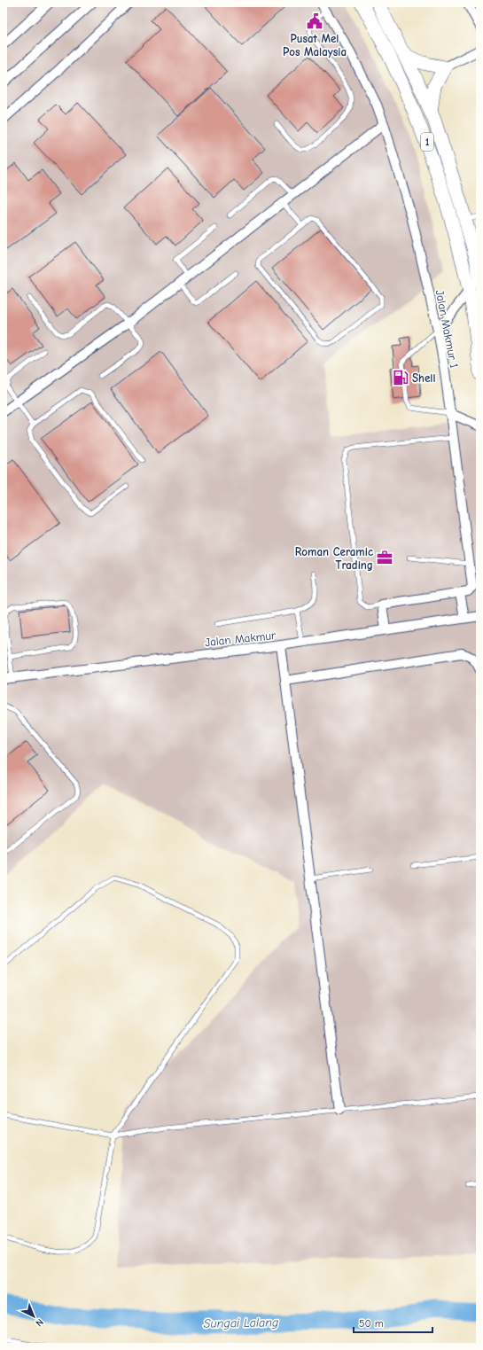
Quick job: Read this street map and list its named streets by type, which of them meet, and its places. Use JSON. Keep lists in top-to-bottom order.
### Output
{
  "streets": {
    "main road": ["1"],
    "street": ["Jalan Makmur 1", "Jalan Makmur"]
  },
  "water": ["Sungai Lalang"],
  "places": {
    "public building": ["Pusat Mel Pos Malaysia"],
    "fuel station": ["Shell"],
    "office": ["Roman Ceramic Trading"]
  },
  "scale_bar": "50 m",
  "north": "bottom right"
}
